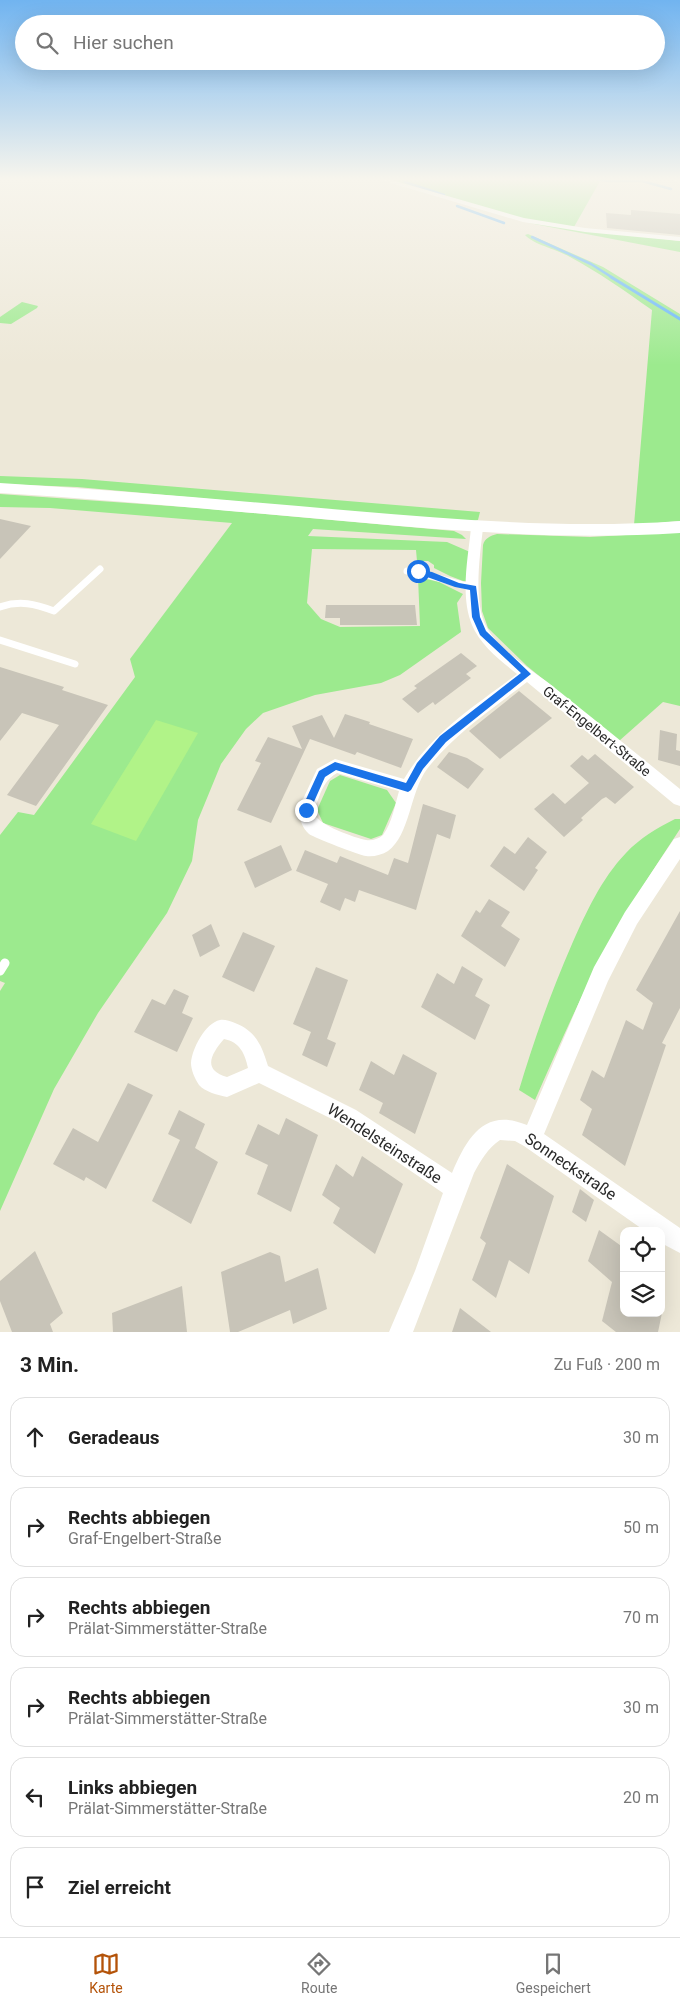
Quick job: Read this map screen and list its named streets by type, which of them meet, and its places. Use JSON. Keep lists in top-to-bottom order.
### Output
{
  "streets": {
    "street": ["Graf-Engelbert-Straße", "Wendelsteinstraße", "Sonneckstraße"]
  },
  "crossings": [
    ["Wendelsteinstraße", "Sonneckstraße"]
  ],
  "page": {
    "search": "Hier suchen",
    "heading": ["3 Min.", "Zu Fuß · 200 m"],
    "list": [
      ["Geradeaus", "30 m"],
      ["Rechts abbiegen", "Graf-Engelbert-Straße", "50 m"],
      ["Rechts abbiegen", "Prälat-Simmerstätter-Straße", "70 m"],
      ["Rechts abbiegen", "Prälat-Simmerstätter-Straße", "30 m"],
      ["Links abbiegen", "Prälat-Simmerstätter-Straße", "20 m"],
      "Ziel erreicht"
    ],
    "nav": ["Karte", "Route", "Gespeichert"]
  }
}
